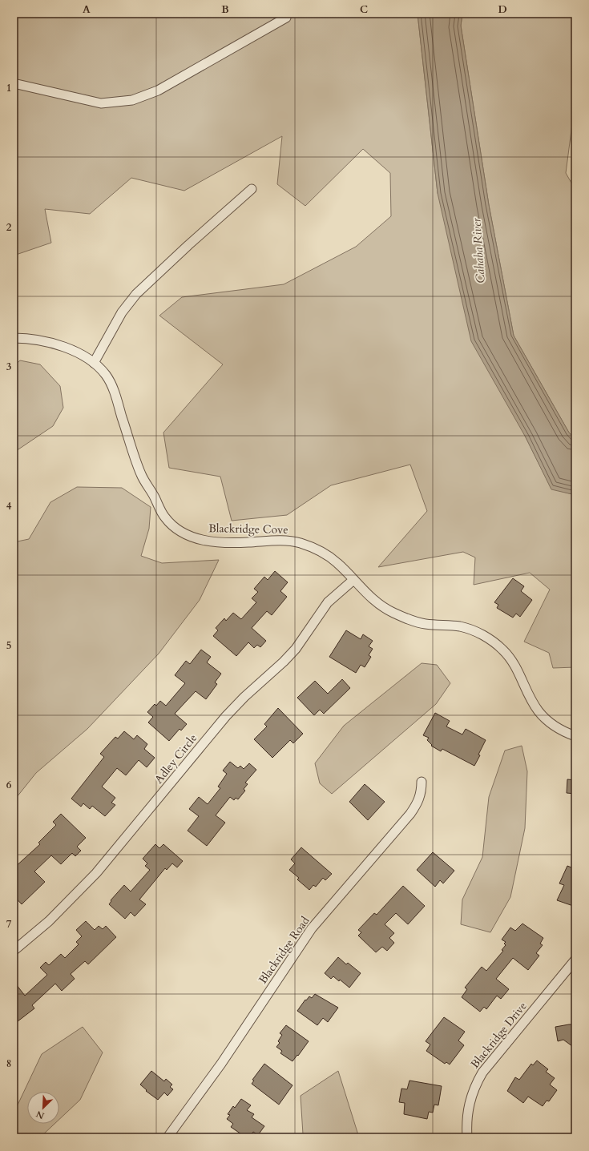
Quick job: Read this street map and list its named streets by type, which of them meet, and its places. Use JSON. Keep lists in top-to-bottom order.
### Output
{
  "streets": {
    "street": [
      "Blackridge Cove",
      "Adley Circle",
      "Blackridge Road",
      "Blackridge Drive"
    ]
  },
  "crossings": [
    ["Blackridge Cove", "Adley Circle"]
  ],
  "water": ["Cahaba River"],
  "north": "bottom left",
  "grid": {
    "columns": [
      "A",
      "B",
      "C",
      "D"
    ],
    "rows": [
      "1",
      "2",
      "3",
      "4",
      "5",
      "6",
      "7",
      "8"
    ]
  }
}
